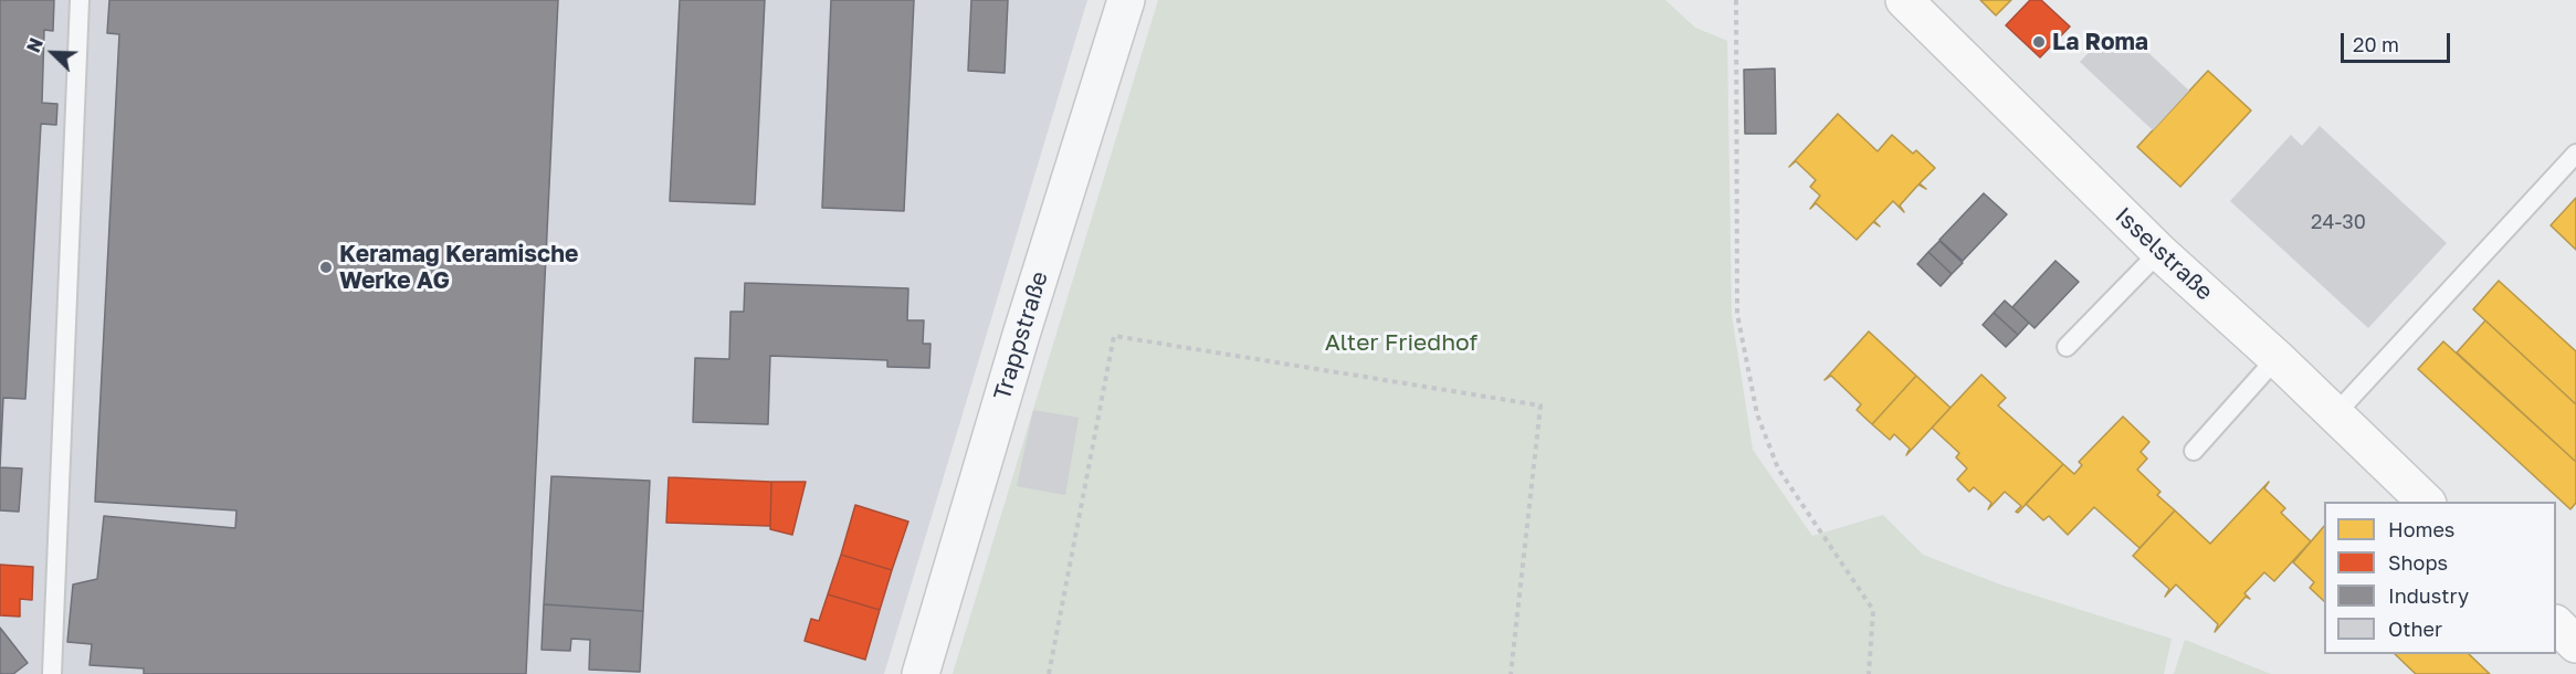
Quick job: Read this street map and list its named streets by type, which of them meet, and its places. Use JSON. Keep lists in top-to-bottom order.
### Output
{
  "streets": {
    "main road": ["Isselstraße"],
    "street": ["Trappstraße"]
  },
  "parks": ["Alter Friedhof"],
  "places": ["La Roma", "Keramag Keramische Werke AG"],
  "house_numbers": ["24-30"],
  "legend": [
    "Homes",
    "Shops",
    "Industry",
    "Other"
  ],
  "scale_bar": "20 m",
  "north": "top left"
}
